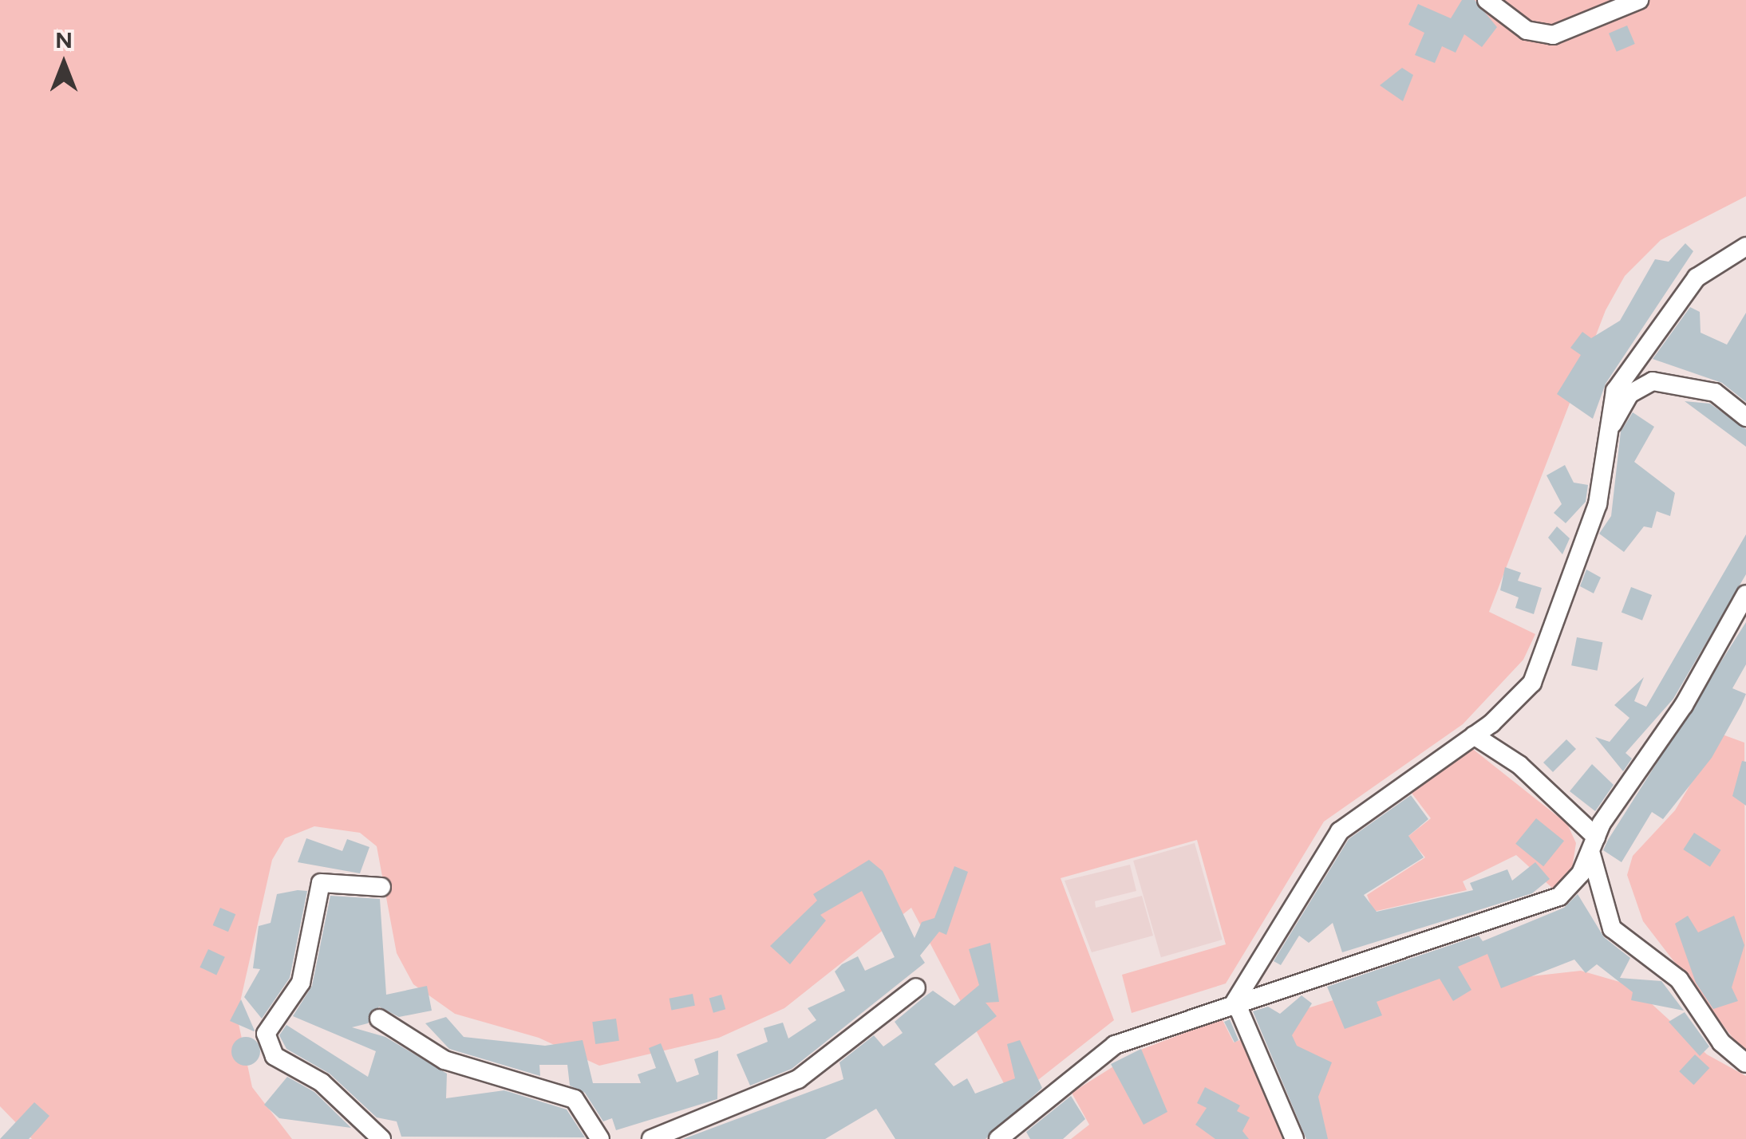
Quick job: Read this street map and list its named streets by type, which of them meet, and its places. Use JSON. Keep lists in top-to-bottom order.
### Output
{
  "north": "top"
}
